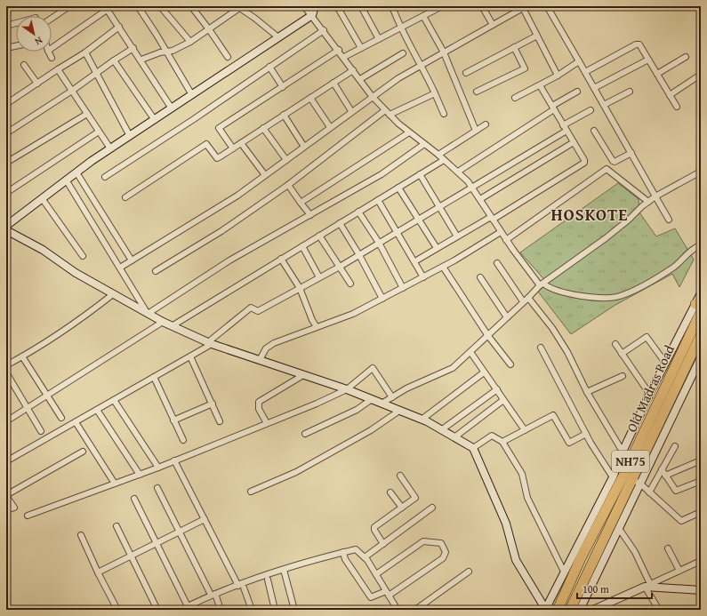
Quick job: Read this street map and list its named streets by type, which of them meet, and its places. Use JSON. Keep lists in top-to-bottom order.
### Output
{
  "streets": {
    "highway": ["Old Madras Road", "NH75"]
  },
  "districts": ["HOSKOTE"],
  "scale_bar": "100 m",
  "north": "bottom right"
}
